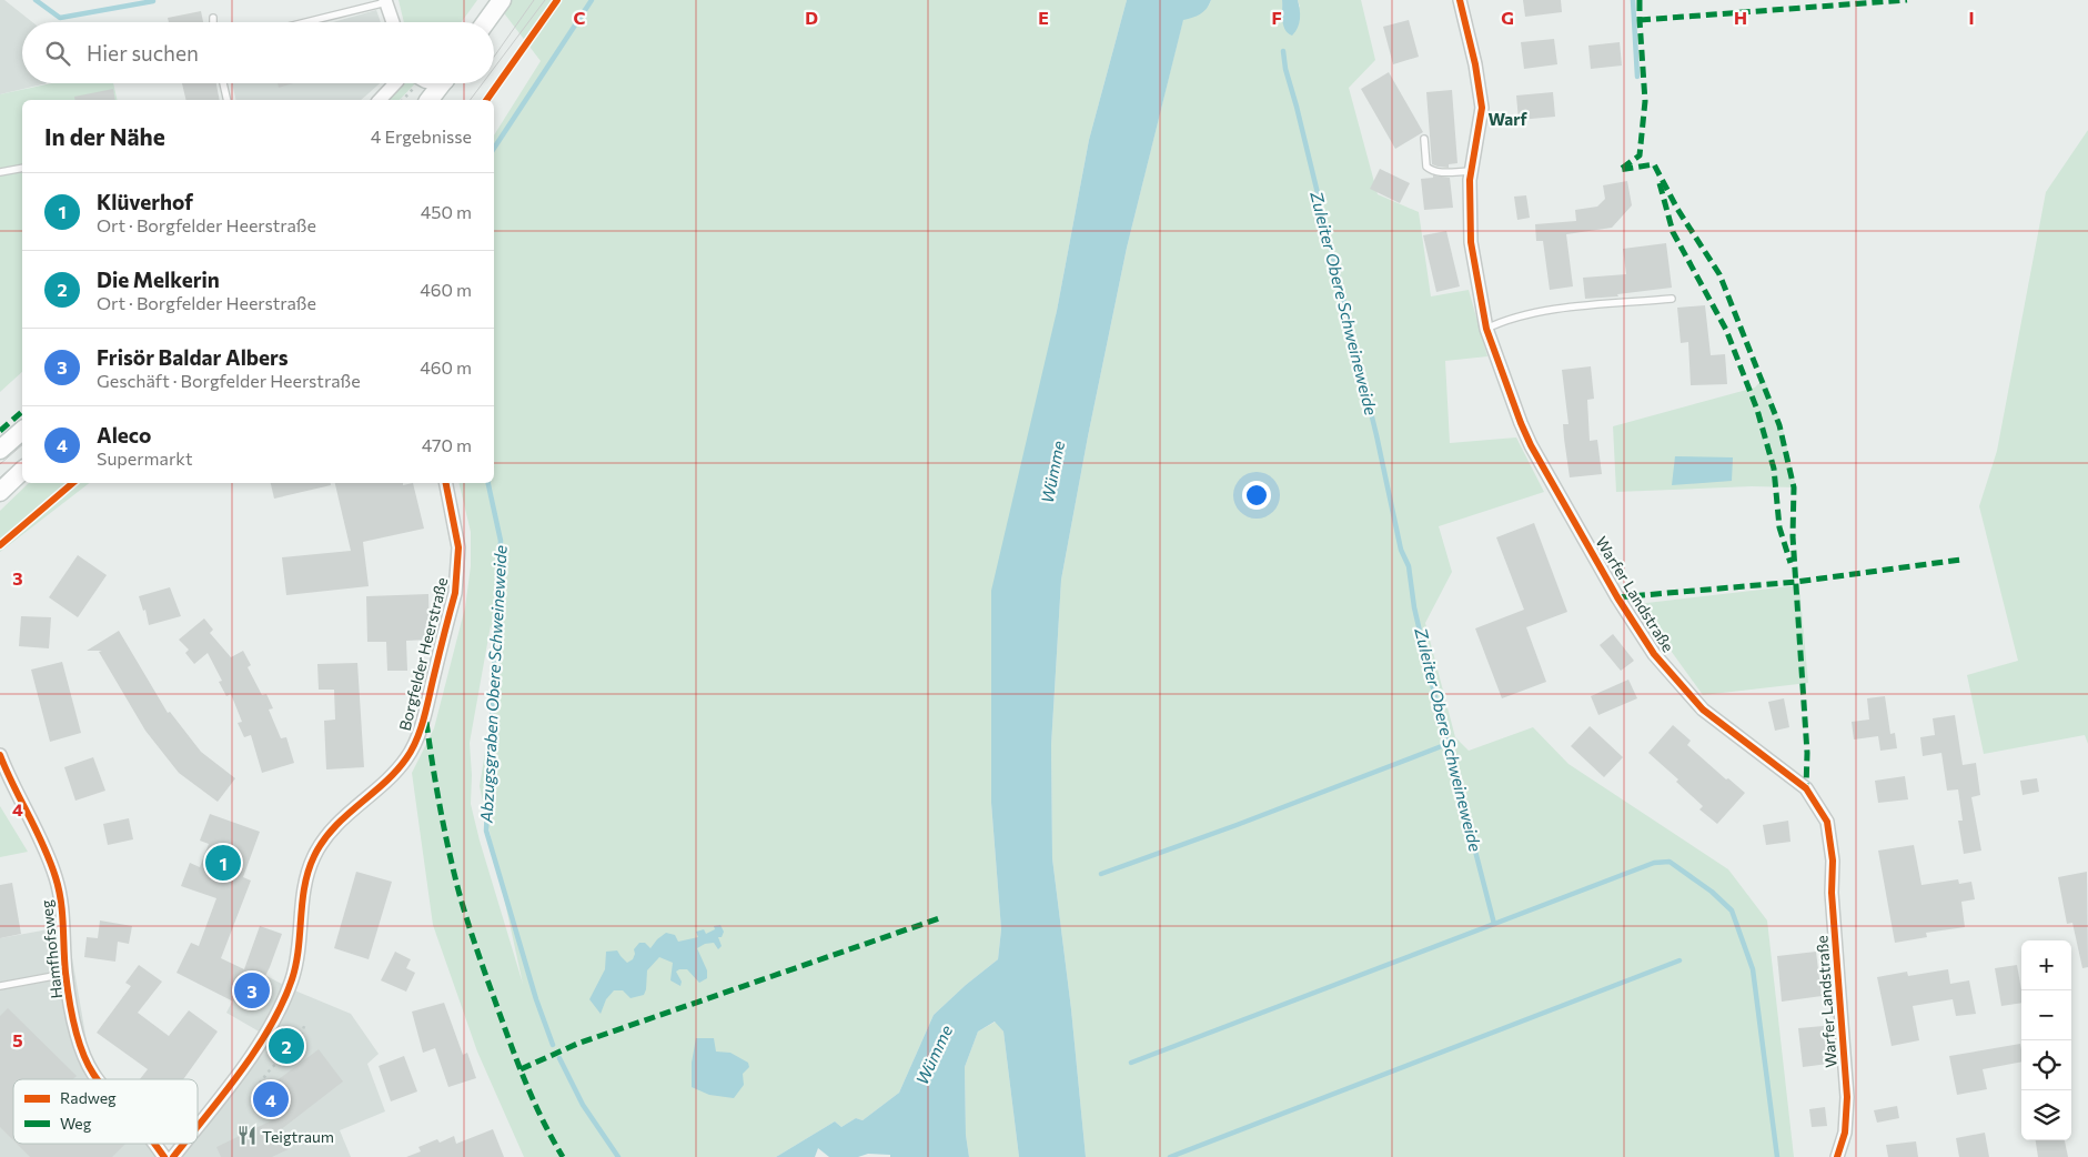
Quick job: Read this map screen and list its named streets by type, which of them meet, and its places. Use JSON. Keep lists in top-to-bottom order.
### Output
{
  "streets": {
    "street": ["Warfer Landstraße", "Borgfelder Heerstraße", "Hamfhofsweg"]
  },
  "districts": ["Warf"],
  "water": ["Zuleiter Obere Schweineweide", "Wümme", "Abzugsgraben Obere Schweineweide"],
  "places": {
    "restaurant": ["Teigtraum"]
  },
  "legend": ["Radweg", "Weg"],
  "page": {
    "search": "Hier suchen",
    "heading": ["In der Nähe", "4 Ergebnisse"],
    "list": [
      {
        "mark": "1",
        "name": "Klüverhof",
        "note": "Ort · Borgfelder Heerstraße",
        "value": "450 m"
      },
      {
        "mark": "2",
        "name": "Die Melkerin",
        "note": "Ort · Borgfelder Heerstraße",
        "value": "460 m"
      },
      {
        "mark": "3",
        "name": "Frisör Baldar Albers",
        "note": "Geschäft · Borgfelder Heerstraße",
        "value": "460 m"
      },
      {
        "mark": "4",
        "name": "Aleco",
        "note": "Supermarkt",
        "value": "470 m"
      }
    ],
    "pins": [
      "1",
      "3",
      "2",
      "4"
    ],
    "map_buttons": ["+", "−"]
  },
  "grid": {
    "columns": [
      "C",
      "D",
      "E",
      "F",
      "G",
      "H",
      "I"
    ],
    "rows": ["3", "4", "5"]
  }
}
